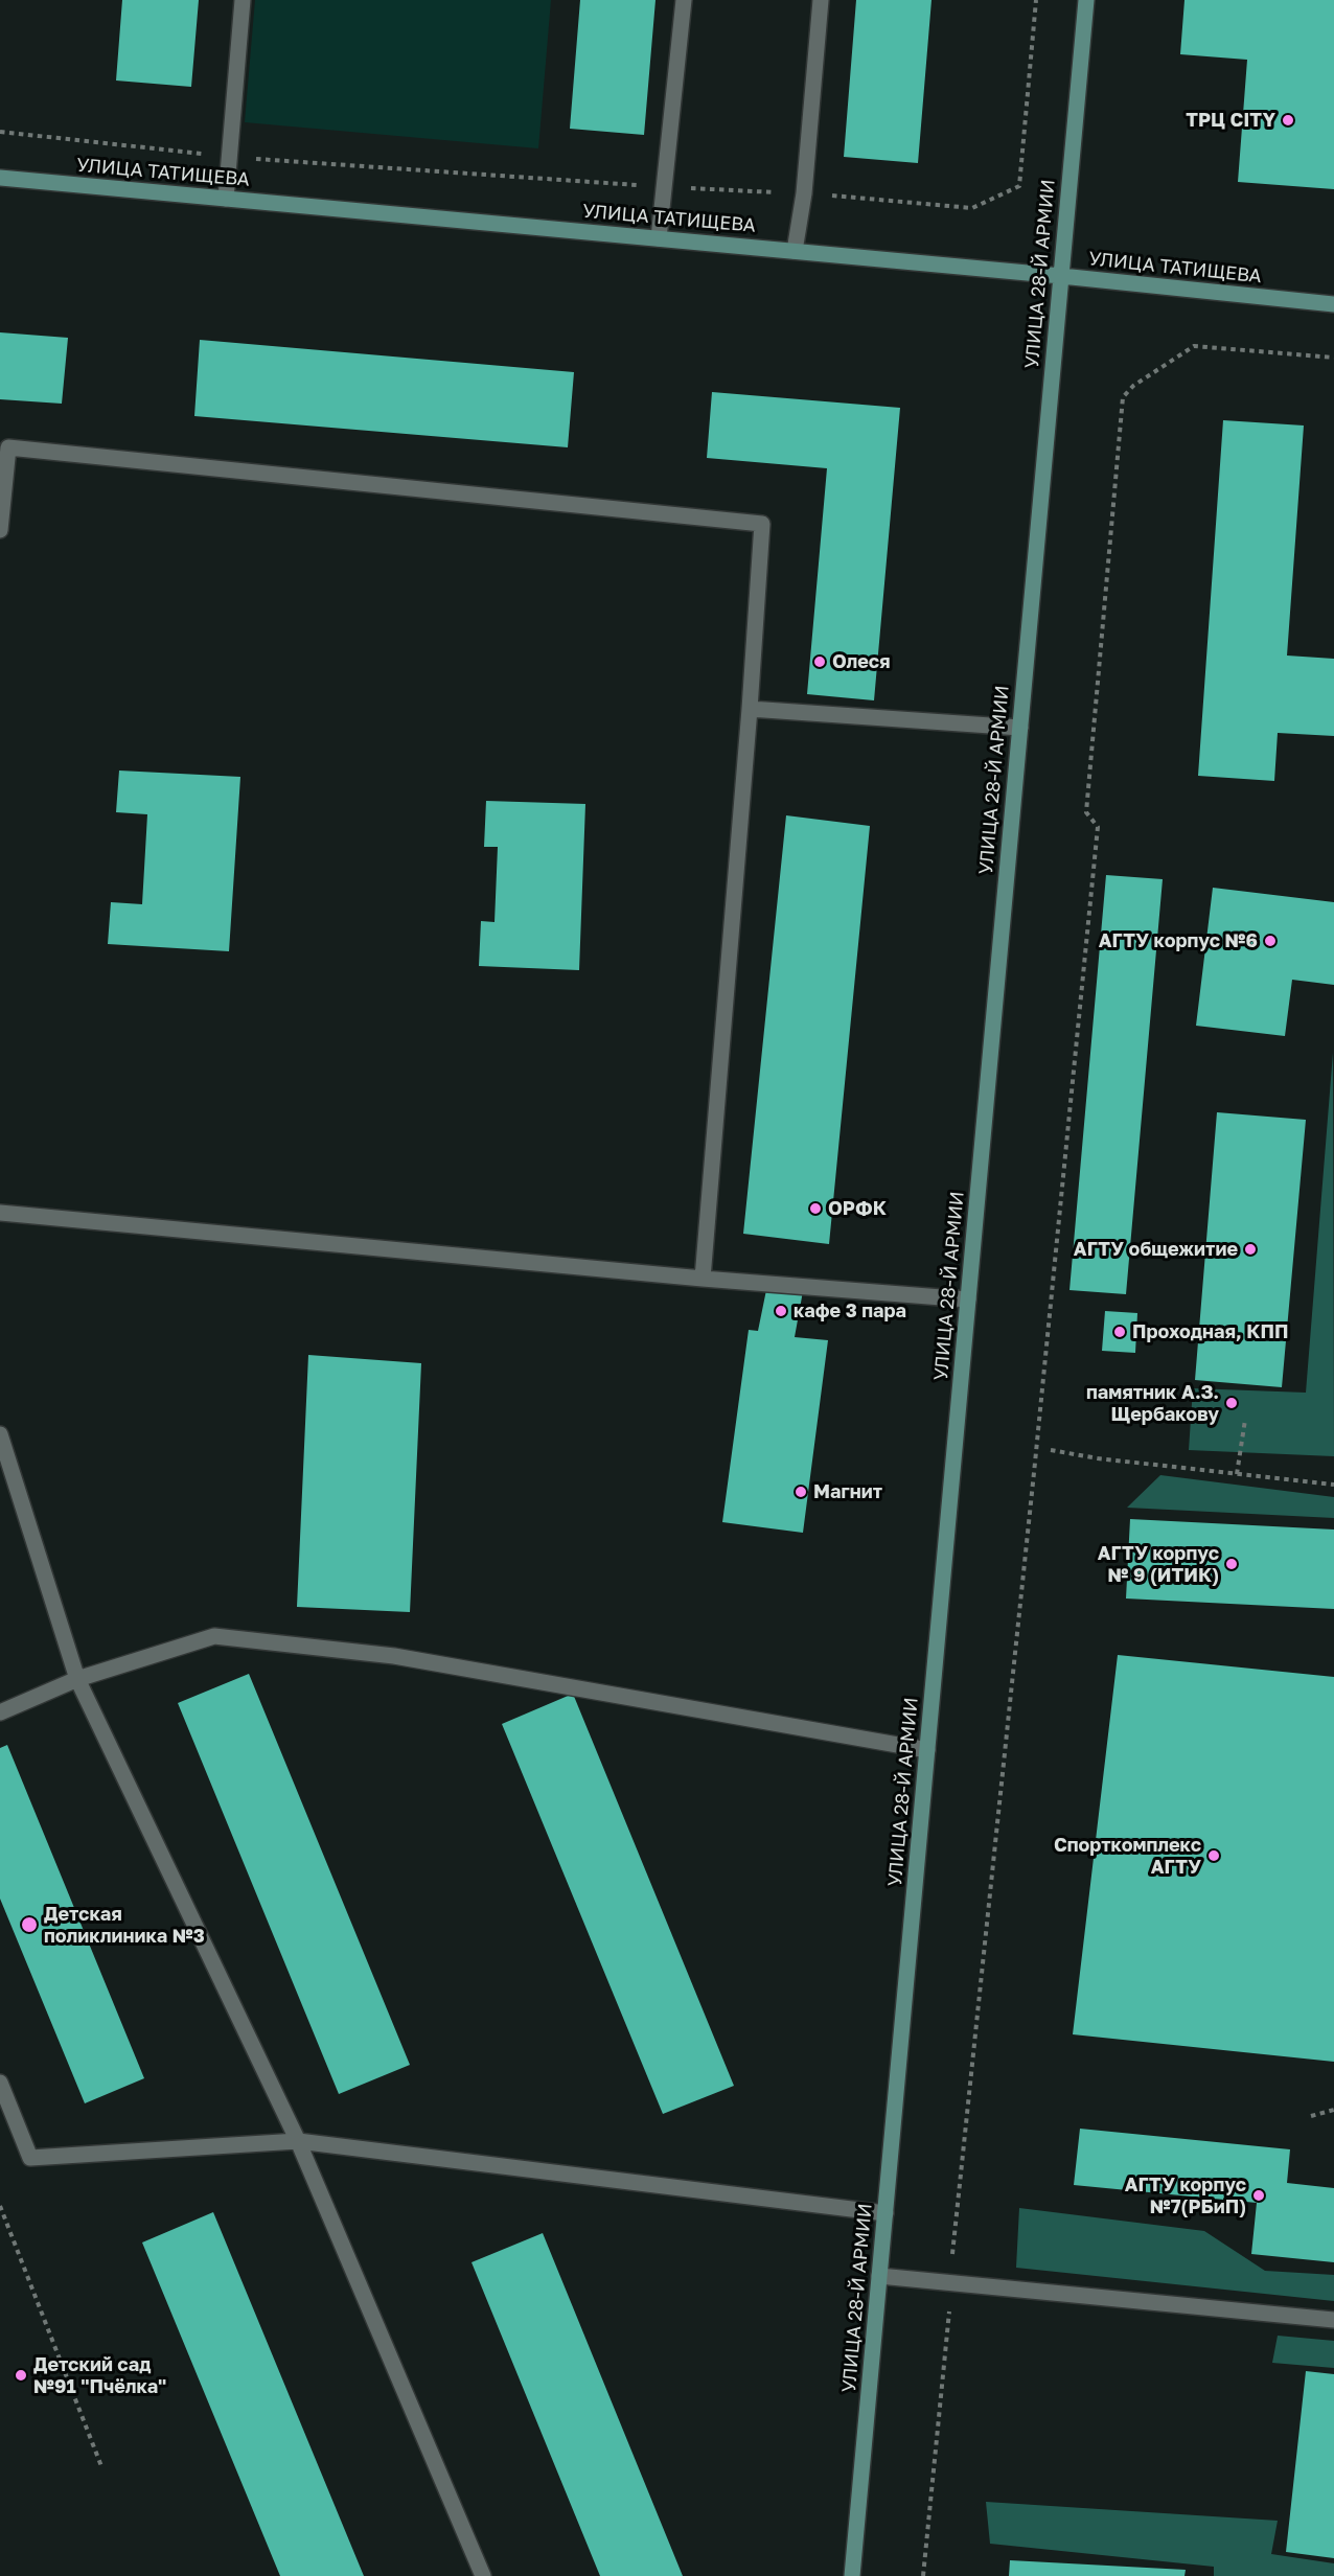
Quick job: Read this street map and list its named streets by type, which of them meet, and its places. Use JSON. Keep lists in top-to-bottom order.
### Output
{
  "streets": {
    "main road": ["УЛИЦА ТАТИЩЕВА", "УЛИЦА 28-Й АРМИИ"]
  },
  "crossings": [
    ["УЛИЦА ТАТИЩЕВА", "УЛИЦА 28-Й АРМИИ"]
  ],
  "places": [
    "ТРЦ CITY",
    "Олеся",
    "АГТУ корпус №6",
    "ОРФК",
    "АГТУ общежитие",
    "кафе 3 пара",
    "Проходная, КПП",
    "памятник А.З. Щербакову",
    "Магнит",
    "АГТУ корпус № 9 (ИТИК)",
    "Спорткомплекс АГТУ",
    "Детская поликлиника №3",
    "АГТУ корпус №7(РБиП)",
    "Детский сад №91 \"Пчёлка\""
  ]
}
